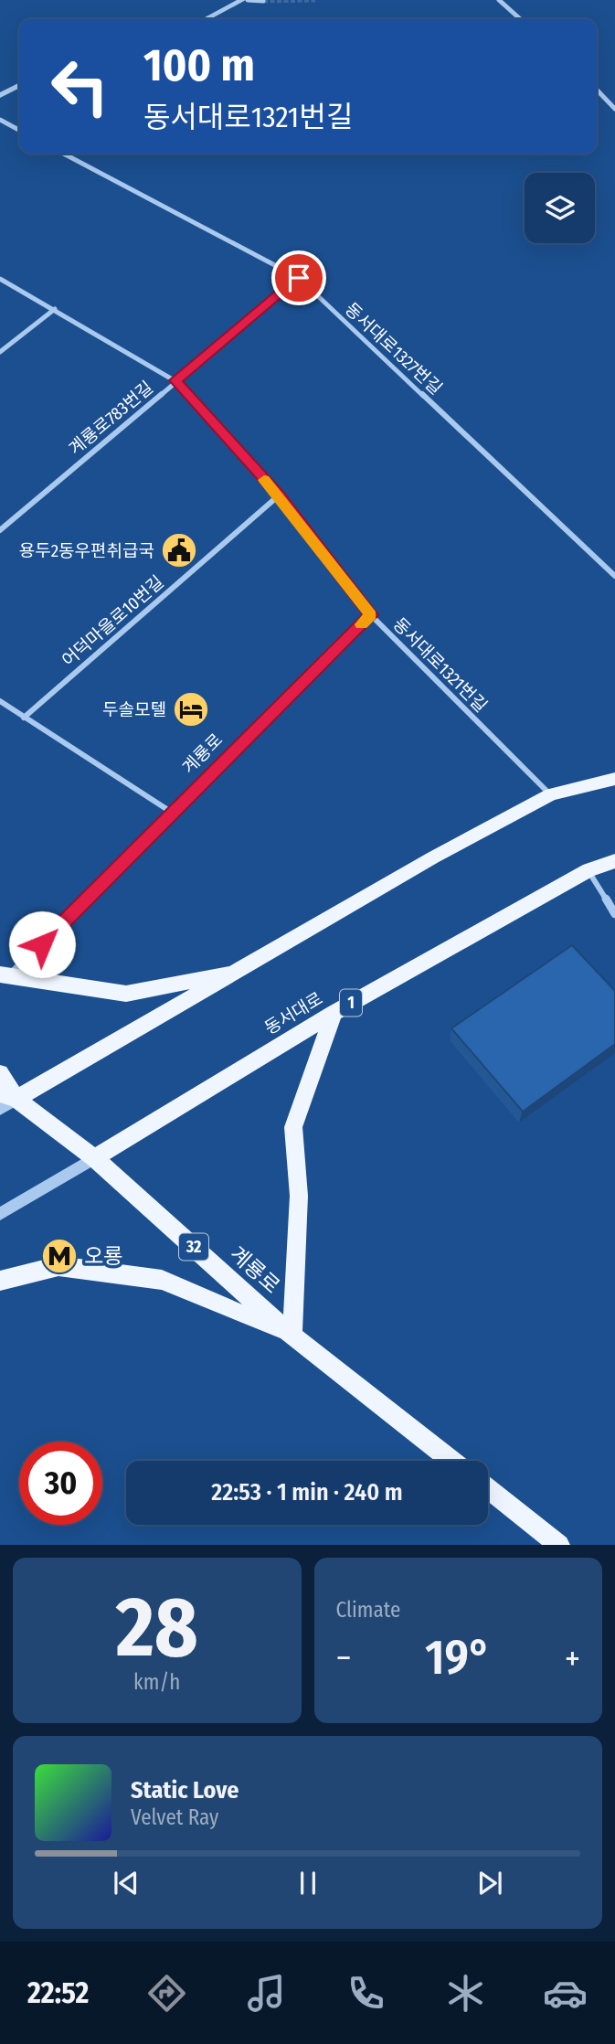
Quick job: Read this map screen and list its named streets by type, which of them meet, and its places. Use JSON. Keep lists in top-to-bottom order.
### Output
{
  "streets": {
    "main road": [
      "계룡로",
      "1",
      "동서대로",
      "32"
    ],
    "street": [
      "동서대로1327번길",
      "계룡로783번길",
      "어덕마을로10번길",
      "동서대로1321번길"
    ]
  },
  "crossings": [
    ["동서대로1327번길", "계룡로783번길"],
    ["계룡로783번길", "동서대로1321번길"],
    ["어덕마을로10번길", "동서대로1321번길"],
    ["동서대로1321번길", "계룡로"],
    ["계룡로", "동서대로"]
  ],
  "places": {
    "public building": ["용두2동우편취급국"],
    "hotel": ["두솔모텔"],
    "metro station": ["오룡"]
  },
  "page": {
    "turn": ["100 m", "동서대로1321번길"],
    "limit": "30",
    "trip": "22:53 · 1 min · 240 m",
    "tile": [
      ["28", "km/h"],
      "Climate"
    ],
    "heat": ["−", "19°", "+"],
    "song": ["Static Love", "Velvet Ray"],
    "tabs": "22:52"
  }
}
